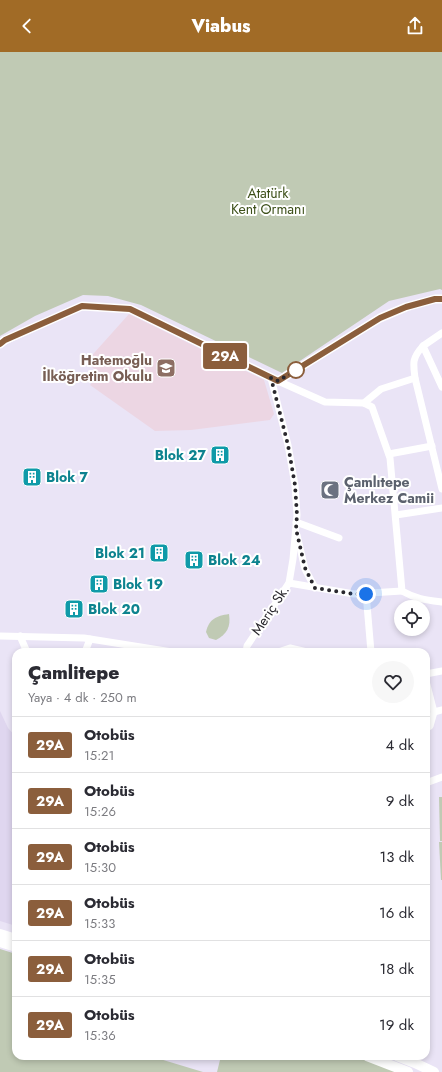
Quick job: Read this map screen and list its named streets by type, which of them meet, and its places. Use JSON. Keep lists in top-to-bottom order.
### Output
{
  "streets": {
    "street": ["Meriç Sk."]
  },
  "parks": ["Atatürk Kent Ormanı"],
  "places": {
    "school or university": ["Hatemoğlu İlköğretim Okulu"],
    "building": [
      "Blok 27",
      "Blok 7",
      "Blok 21",
      "Blok 24",
      "Blok 19",
      "Blok 20"
    ],
    "mosque": ["Çamlıtepe Merkez Camii"]
  },
  "lines": ["bus line 29A"],
  "page": {
    "header": "Viabus",
    "on_map": "29A",
    "heading": ["Çamlitepe", "Yaya · 4 dk · 250 m"],
    "list": [
      {
        "mark": "29A",
        "name": "Otobüs",
        "note": "15:21",
        "value": "4 dk"
      },
      {
        "mark": "29A",
        "name": "Otobüs",
        "note": "15:26",
        "value": "9 dk"
      },
      {
        "mark": "29A",
        "name": "Otobüs",
        "note": "15:30",
        "value": "13 dk"
      },
      {
        "mark": "29A",
        "name": "Otobüs",
        "note": "15:33",
        "value": "16 dk"
      },
      {
        "mark": "29A",
        "name": "Otobüs",
        "note": "15:35",
        "value": "18 dk"
      },
      {
        "mark": "29A",
        "name": "Otobüs",
        "note": "15:36",
        "value": "19 dk"
      }
    ]
  }
}
